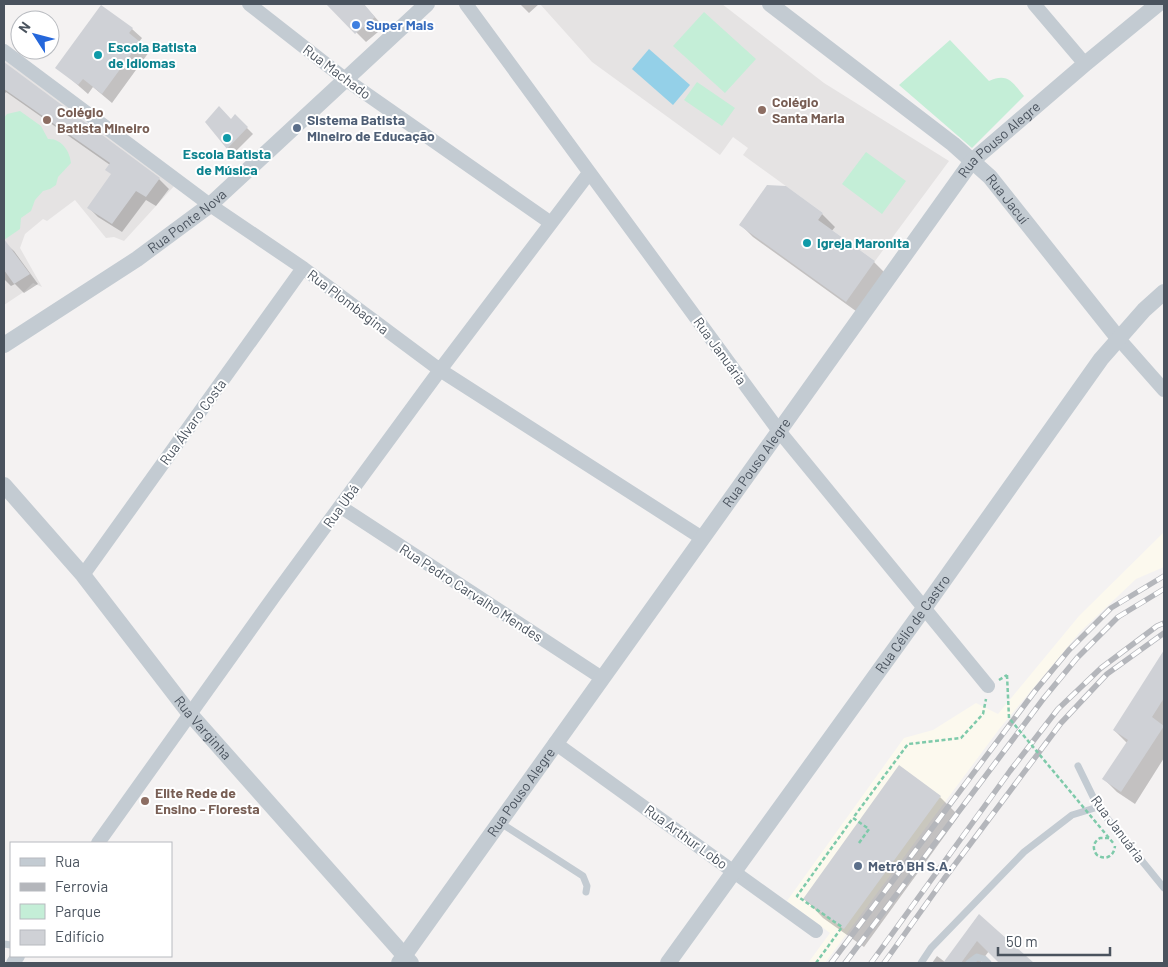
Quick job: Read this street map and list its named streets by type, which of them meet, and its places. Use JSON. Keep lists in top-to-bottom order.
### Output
{
  "streets": {
    "street": [
      "Rua Machado",
      "Rua Pouso Alegre",
      "Rua Jacuí",
      "Rua Ponte Nova",
      "Rua Plombagina",
      "Rua Januária",
      "Rua Álvaro Costa",
      "Rua Ubá",
      "Rua Pedro Carvalho Mendes",
      "Rua Célio de Castro",
      "Rua Varginha",
      "Rua Arthur Lobo"
    ]
  },
  "crossings": [
    ["Rua Machado", "Rua Ponte Nova"],
    ["Rua Machado", "Rua Ubá"],
    ["Rua Pouso Alegre", "Rua Jacuí"],
    ["Rua Pouso Alegre", "Rua Plombagina"],
    ["Rua Pouso Alegre", "Rua Januária"],
    ["Rua Pouso Alegre", "Rua Pedro Carvalho Mendes"],
    ["Rua Pouso Alegre", "Rua Varginha"],
    ["Rua Pouso Alegre", "Rua Arthur Lobo"],
    ["Rua Jacuí", "Rua Célio de Castro"],
    ["Rua Ponte Nova", "Rua Plombagina"],
    ["Rua Plombagina", "Rua Álvaro Costa"],
    ["Rua Plombagina", "Rua Ubá"],
    ["Rua Januária", "Rua Ubá"],
    ["Rua Januária", "Rua Célio de Castro"],
    ["Rua Álvaro Costa", "Rua Varginha"],
    ["Rua Ubá", "Rua Pedro Carvalho Mendes"],
    ["Rua Ubá", "Rua Varginha"],
    ["Rua Célio de Castro", "Rua Arthur Lobo"]
  ],
  "places": [
    "Super Mais",
    "Escola Batista de Idiomas",
    "Colégio Santa Maria",
    "Colégio Batista Mineiro",
    "Sistema Batista Mineiro de Educação",
    "Escola Batista de Música",
    "Igreja Maronita",
    "Elite Rede de Ensino - Floresta",
    "Metrô BH S.A."
  ],
  "legend": [
    "Rua",
    "Ferrovia",
    "Parque",
    "Edifício"
  ],
  "scale_bar": "50 m",
  "north": "top left"
}
